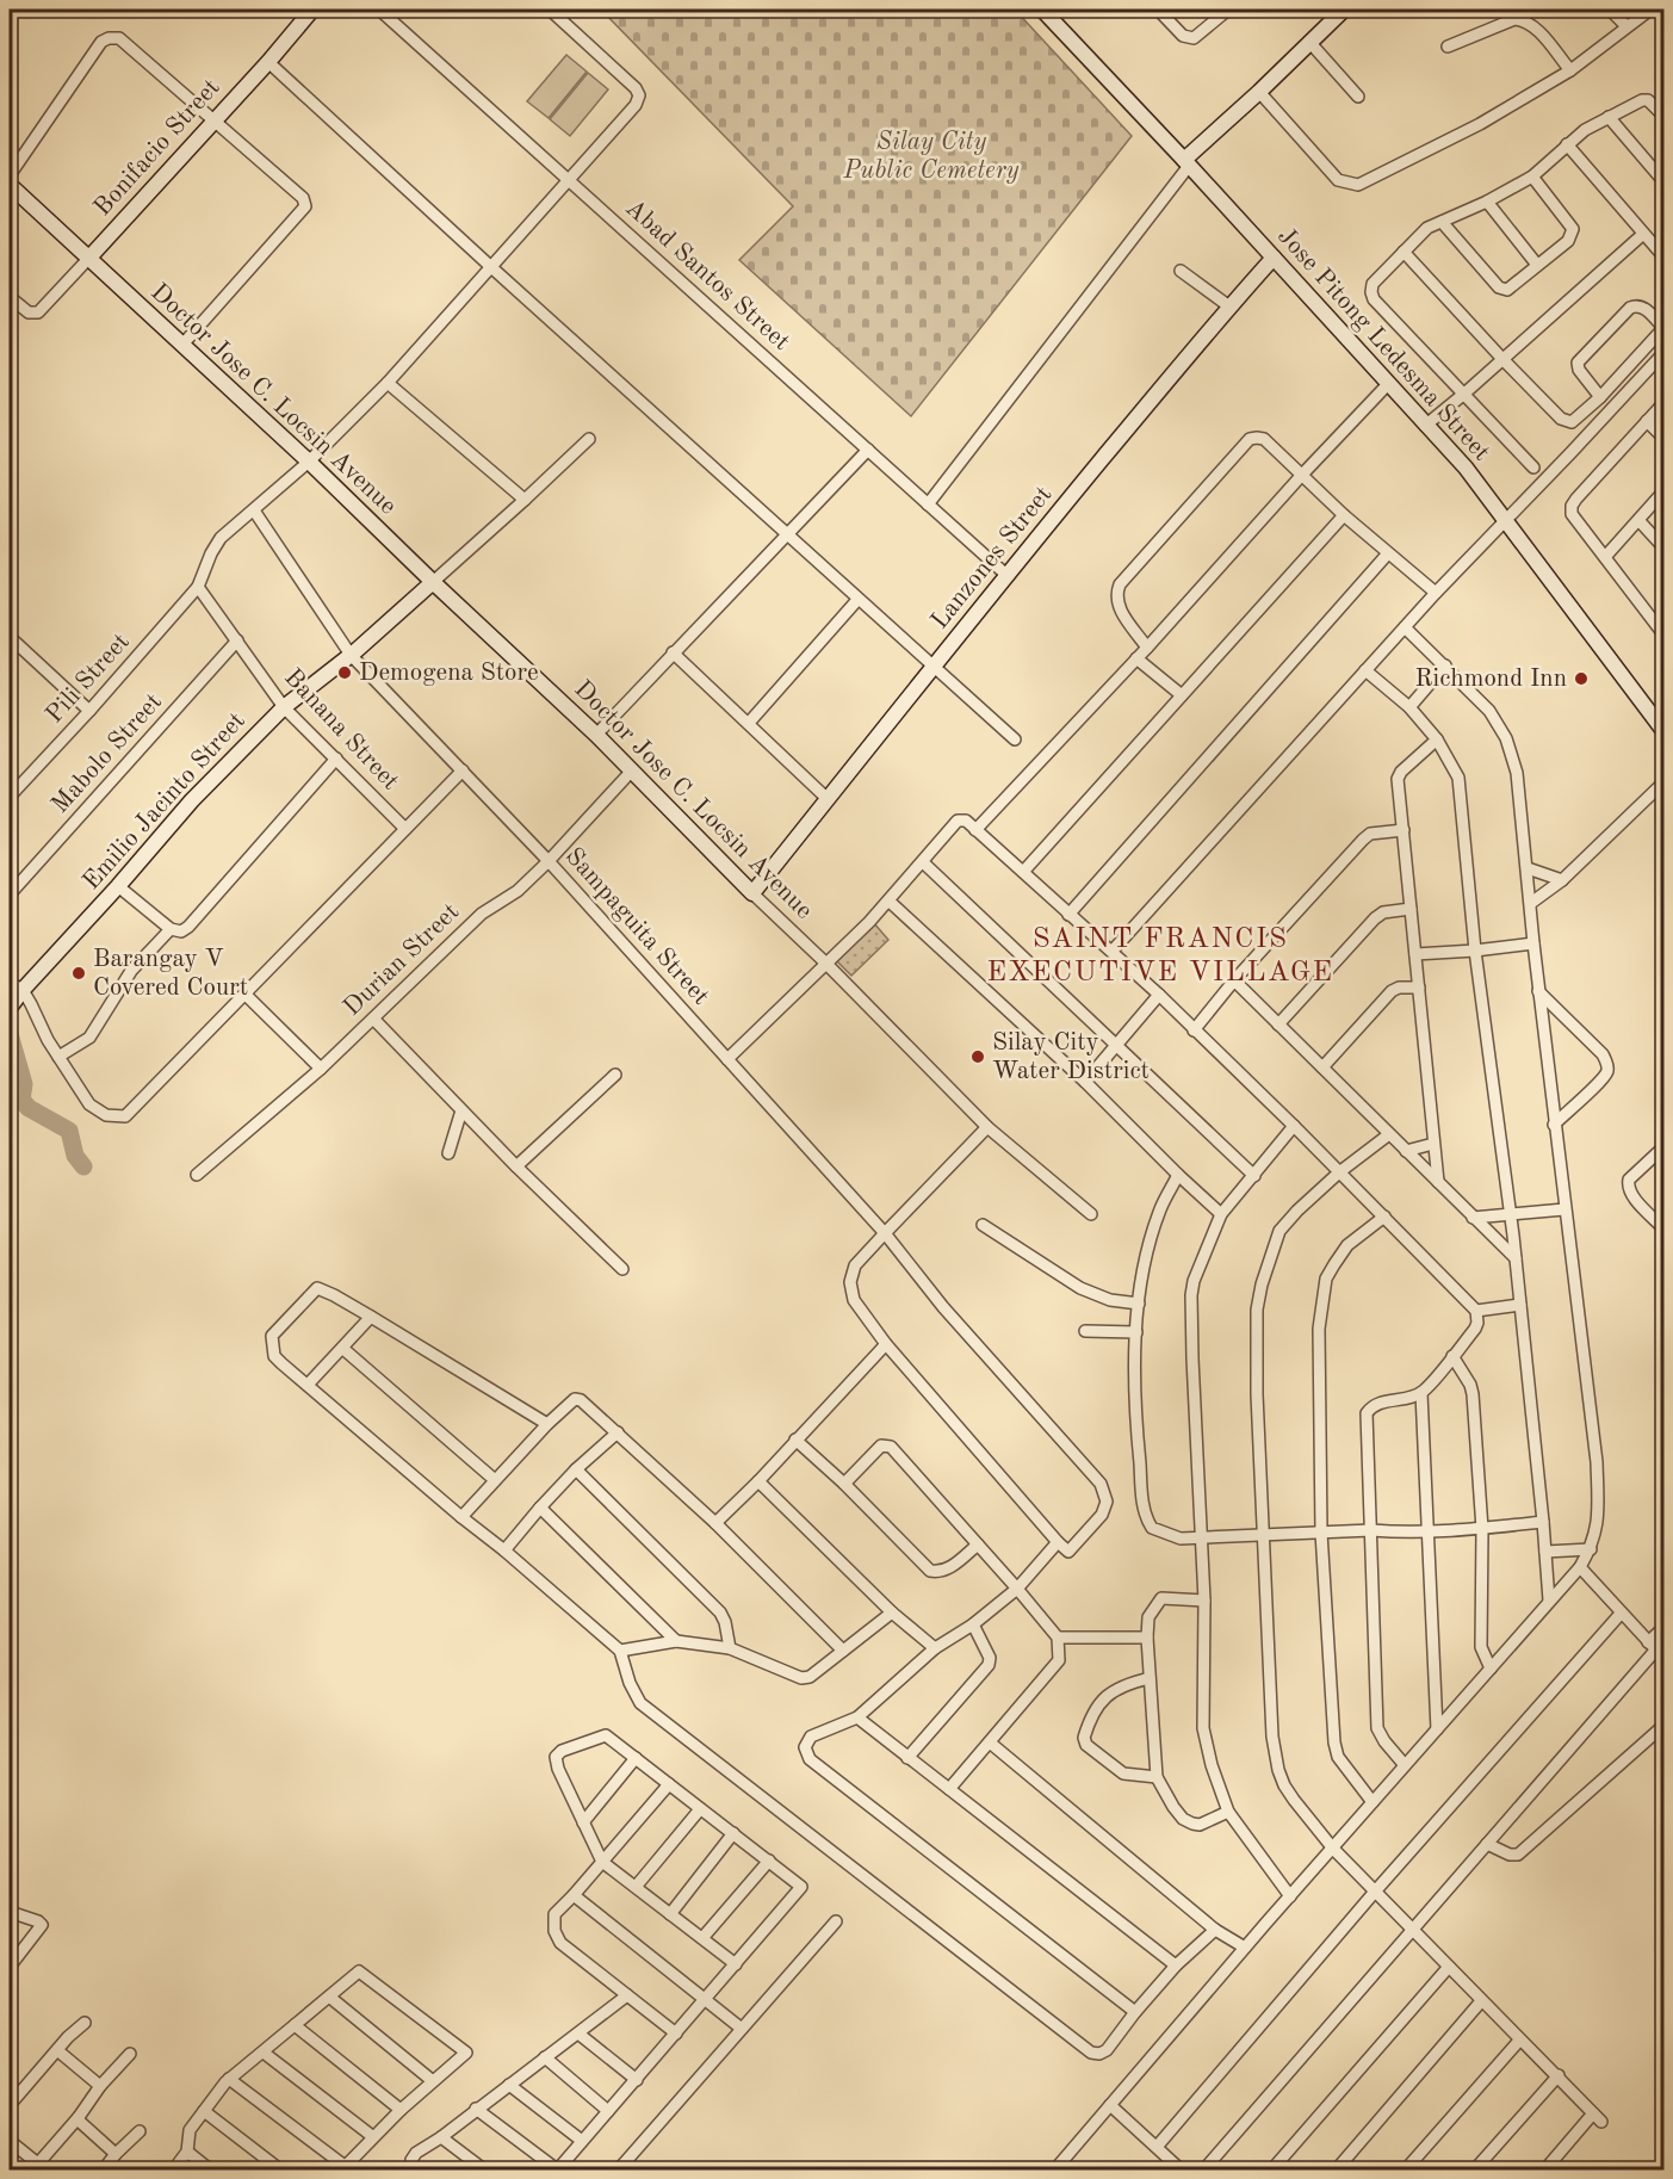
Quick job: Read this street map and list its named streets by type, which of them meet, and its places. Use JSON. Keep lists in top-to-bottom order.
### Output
{
  "streets": {
    "street": [
      "Bonifacio Street",
      "Abad Santos Street",
      "Jose Pitong Ledesma Street",
      "Doctor Jose C. Locsin Avenue",
      "Lanzones Street",
      "Pili Street",
      "Banana Street",
      "Mabolo Street",
      "Emilio Jacinto Street",
      "Sampaguita Street",
      "Durian Street"
    ]
  },
  "crossings": [
    ["Bonifacio Street", "Doctor Jose C. Locsin Avenue"],
    ["Abad Santos Street", "Lanzones Street"],
    ["Abad Santos Street", "Pili Street"],
    ["Jose Pitong Ledesma Street", "Lanzones Street"],
    ["Doctor Jose C. Locsin Avenue", "Lanzones Street"],
    ["Doctor Jose C. Locsin Avenue", "Pili Street"],
    ["Doctor Jose C. Locsin Avenue", "Emilio Jacinto Street"],
    ["Doctor Jose C. Locsin Avenue", "Durian Street"],
    ["Pili Street", "Banana Street"],
    ["Pili Street", "Sampaguita Street"],
    ["Banana Street", "Mabolo Street"],
    ["Banana Street", "Emilio Jacinto Street"],
    ["Emilio Jacinto Street", "Sampaguita Street"],
    ["Sampaguita Street", "Durian Street"]
  ],
  "districts": ["SAINT FRANCIS EXECUTIVE VILLAGE"],
  "parks": ["Silay City Public Cemetery"],
  "places": [
    "Demogena Store",
    "Richmond Inn",
    "Barangay V Covered Court",
    "Silay City Water District"
  ]
}
